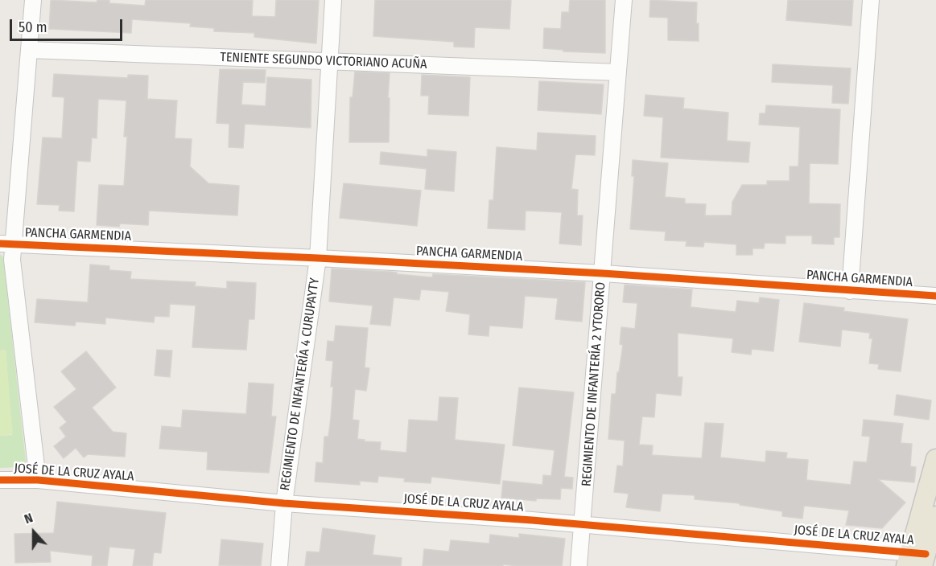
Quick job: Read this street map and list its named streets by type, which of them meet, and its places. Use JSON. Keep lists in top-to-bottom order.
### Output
{
  "streets": {
    "street": [
      "TENIENTE SEGUNDO VICTORIANO ACUÑA",
      "PANCHA GARMENDIA",
      "REGIMIENTO DE INFANTERÍA 4 CURUPAYTY",
      "REGIMIENTO DE INFANTERÍA 2 YTORORO",
      "JOSÉ DE LA CRUZ AYALA"
    ]
  },
  "crossings": [
    ["TENIENTE SEGUNDO VICTORIANO ACUÑA", "REGIMIENTO DE INFANTERÍA 4 CURUPAYTY"],
    ["TENIENTE SEGUNDO VICTORIANO ACUÑA", "REGIMIENTO DE INFANTERÍA 2 YTORORO"],
    ["PANCHA GARMENDIA", "REGIMIENTO DE INFANTERÍA 4 CURUPAYTY"],
    ["PANCHA GARMENDIA", "REGIMIENTO DE INFANTERÍA 2 YTORORO"],
    ["REGIMIENTO DE INFANTERÍA 4 CURUPAYTY", "JOSÉ DE LA CRUZ AYALA"],
    ["REGIMIENTO DE INFANTERÍA 2 YTORORO", "JOSÉ DE LA CRUZ AYALA"]
  ],
  "scale_bar": "50 m",
  "north": "top"
}
